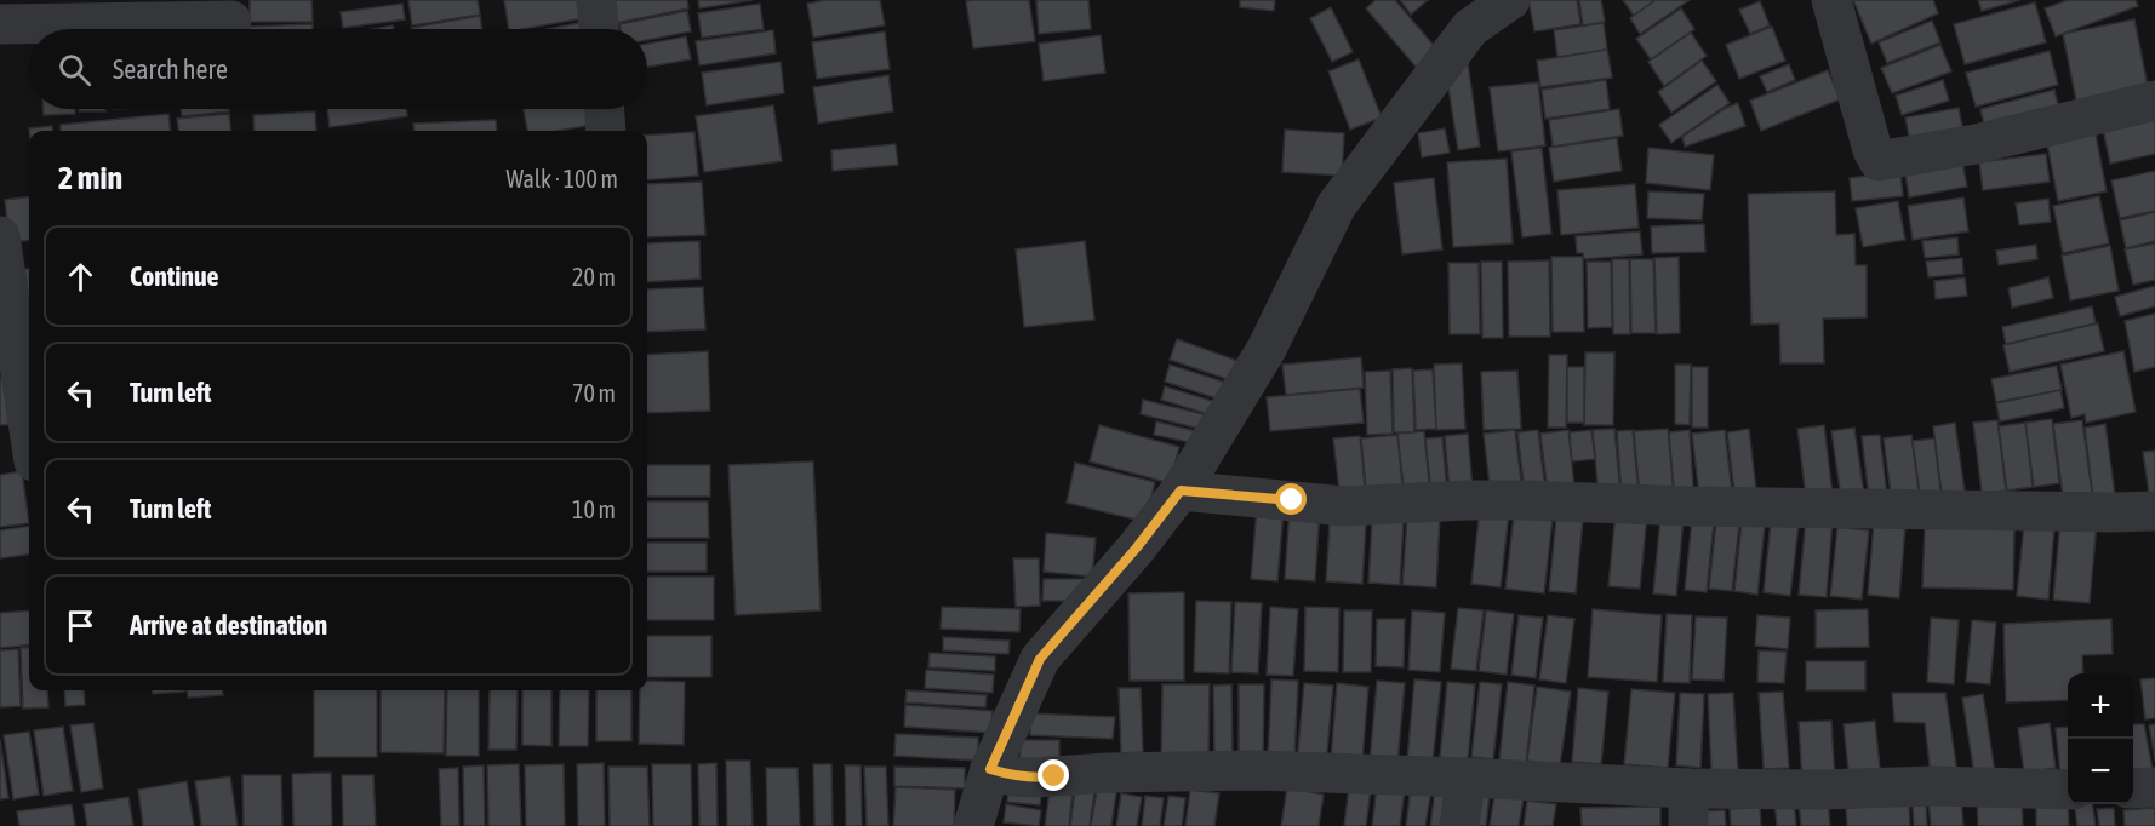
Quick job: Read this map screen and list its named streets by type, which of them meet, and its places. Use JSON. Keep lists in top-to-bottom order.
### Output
{
  "page": {
    "search": "Search here",
    "heading": ["2 min", "Walk · 100 m"],
    "list": [
      ["Continue", "20 m"],
      ["Turn left", "70 m"],
      ["Turn left", "10 m"],
      "Arrive at destination"
    ],
    "map_buttons": ["+", "−"]
  }
}
